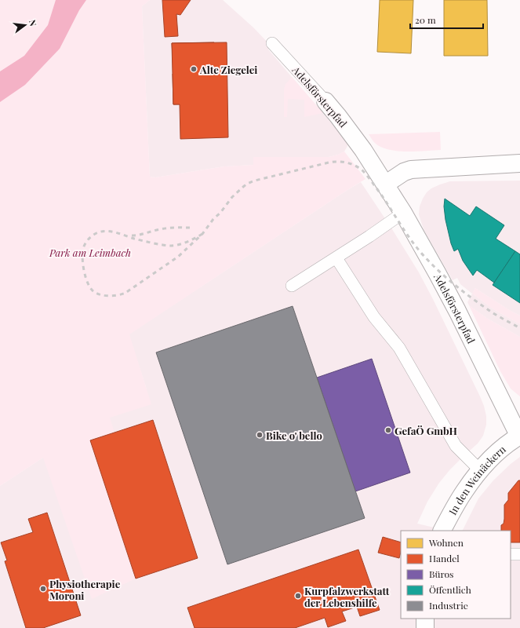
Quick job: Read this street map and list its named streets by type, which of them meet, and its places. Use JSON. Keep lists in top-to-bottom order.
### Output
{
  "streets": {
    "street": ["Adelsförsterpfad", "In den Weinäckern"]
  },
  "crossings": [
    ["Adelsförsterpfad", "In den Weinäckern"]
  ],
  "parks": ["Park am Leimbach"],
  "places": [
    "Alte Ziegelei",
    "GefaÖ GmbH",
    "Bike o' bello",
    "Physiotherapie Moroni",
    "Kurpfalzwerkstatt der Lebenshilfe"
  ],
  "legend": [
    "Wohnen",
    "Handel",
    "Büros",
    "Öffentlich",
    "Industrie"
  ],
  "scale_bar": "20 m",
  "north": "right"
}
